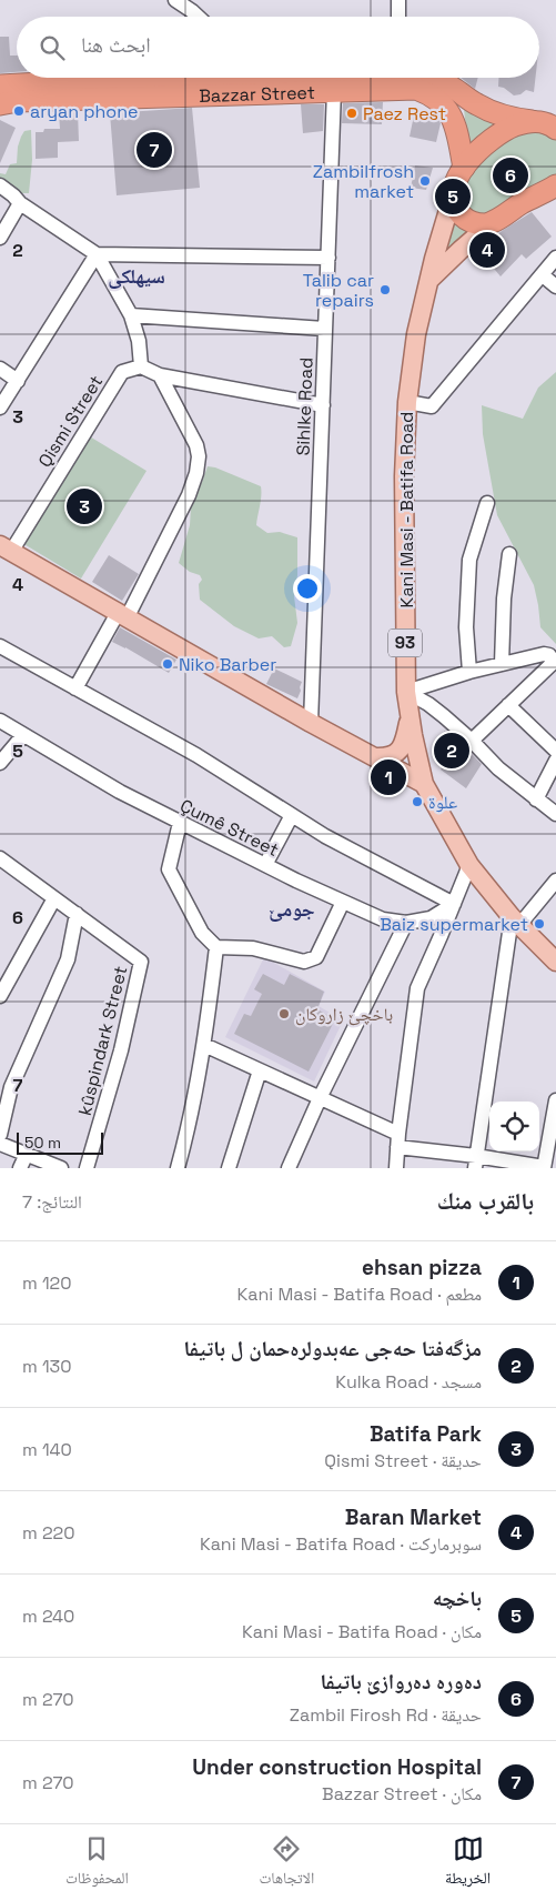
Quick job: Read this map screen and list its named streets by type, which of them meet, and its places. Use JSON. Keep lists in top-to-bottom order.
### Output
{
  "streets": {
    "highway": ["Bazzar Street"],
    "main road": ["Kani Masi - Batifa Road", "93"],
    "street": [
      "Sihlke Road",
      "Qismi Street",
      "Çumê Street",
      "kûspindark Street"
    ]
  },
  "crossings": [
    ["Bazzar Street", "Sihlke Road"]
  ],
  "districts": ["سيهلكى", "جومێ"],
  "places": [
    "aryan phone",
    "Paez Rest",
    "Zambilfrosh market",
    "Talib car repairs",
    "Niko Barber",
    "علوة",
    "Baiz supermarket",
    "باخچێ زاروکان"
  ],
  "scale_bar": "50 m",
  "page": {
    "search": "ابحث هنا",
    "pins": [
      "7",
      "6",
      "5",
      "4",
      "3",
      "2",
      "1"
    ],
    "scale": "50 m",
    "heading": ["بالقرب منك", "النتائج: 7"],
    "list": [
      {
        "mark": "1",
        "name": "ehsan pizza",
        "note": "مطعم · Kani Masi - Batifa Road",
        "value": "120 m"
      },
      {
        "mark": "2",
        "name": "مزگەفتا حەجی عەبدولرەحمان ل باتیفا",
        "note": "مسجد · Kulka Road",
        "value": "130 m"
      },
      {
        "mark": "3",
        "name": "Batifa Park",
        "note": "حديقة · Qismi Street",
        "value": "140 m"
      },
      {
        "mark": "4",
        "name": "Baran Market",
        "note": "سوبرماركت · Kani Masi - Batifa Road",
        "value": "220 m"
      },
      {
        "mark": "5",
        "name": "باخچە",
        "note": "مكان · Kani Masi - Batifa Road",
        "value": "240 m"
      },
      {
        "mark": "6",
        "name": "ده‌وره‌ ده‌روازێ باتيفا",
        "note": "حديقة · Zambil Firosh Rd",
        "value": "270 m"
      },
      {
        "mark": "7",
        "name": "Under construction Hospital",
        "note": "مكان · Bazzar Street",
        "value": "270 m"
      }
    ],
    "nav": ["الخريطة", "الاتجاهات", "المحفوظات"]
  },
  "grid": {
    "rows": [
      "2",
      "3",
      "4",
      "5",
      "6",
      "7"
    ]
  }
}
